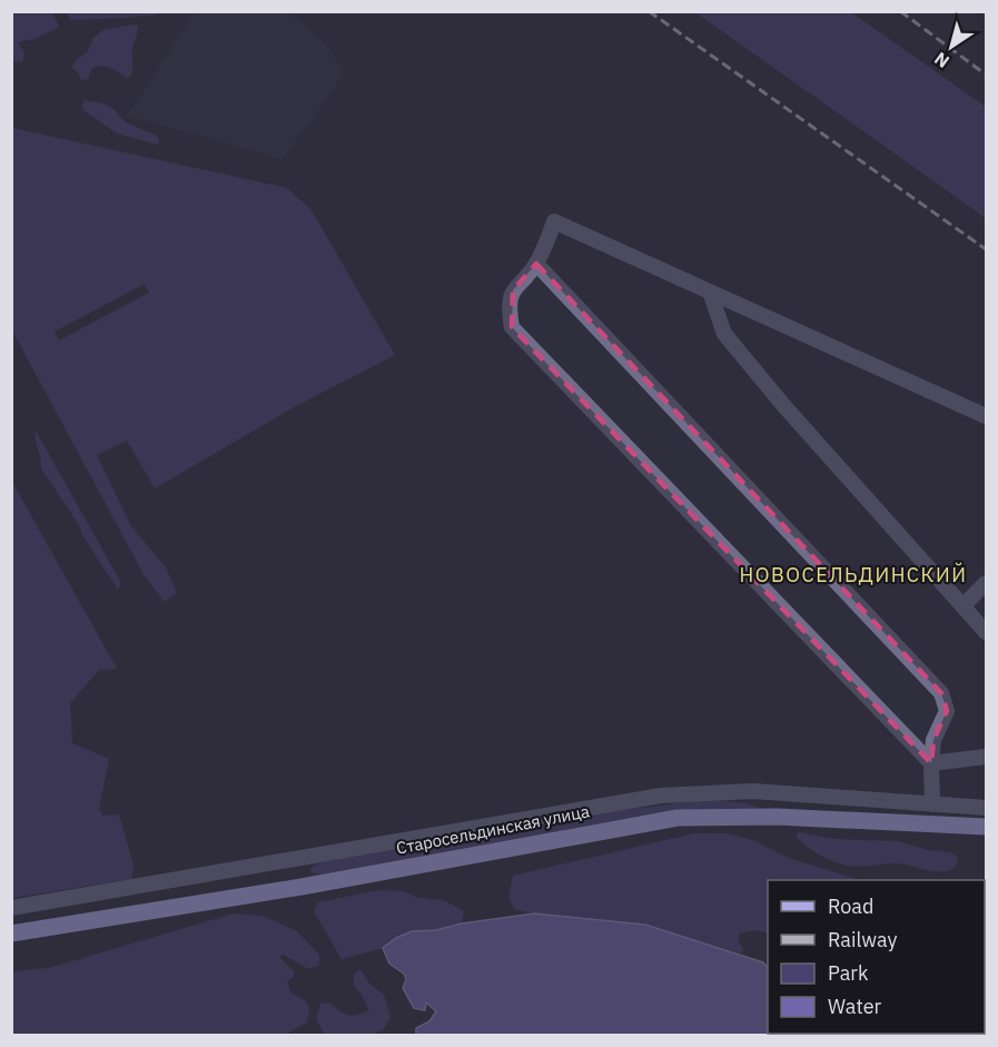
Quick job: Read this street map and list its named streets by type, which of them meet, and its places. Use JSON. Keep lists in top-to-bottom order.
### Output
{
  "streets": {
    "main road": ["Старосельдинская улица"]
  },
  "districts": ["НОВОСЕЛЬДИНСКИЙ"],
  "legend": [
    "Road",
    "Railway",
    "Park",
    "Water"
  ],
  "north": "bottom left"
}
